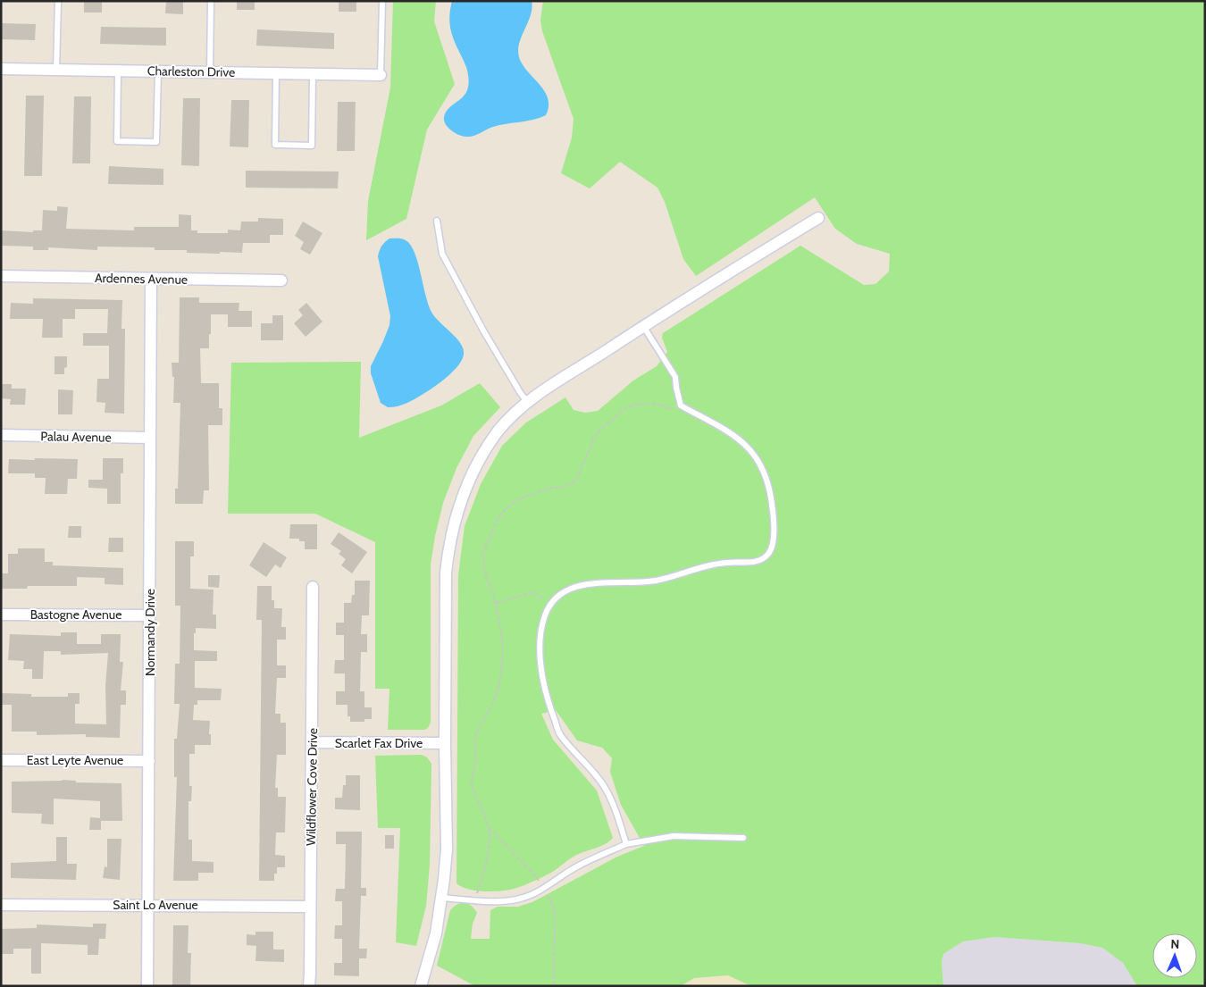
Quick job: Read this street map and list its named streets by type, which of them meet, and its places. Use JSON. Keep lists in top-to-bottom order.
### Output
{
  "streets": {
    "street": [
      "Charleston Drive",
      "Ardennes Avenue",
      "Palau Avenue",
      "Bastogne Avenue",
      "Normandy Drive",
      "Scarlet Fax Drive",
      "East Leyte Avenue",
      "Wildflower Cove Drive",
      "Saint Lo Avenue"
    ]
  },
  "crossings": [
    ["Ardennes Avenue", "Normandy Drive"],
    ["Palau Avenue", "Normandy Drive"],
    ["Bastogne Avenue", "Normandy Drive"],
    ["Normandy Drive", "East Leyte Avenue"],
    ["Normandy Drive", "Saint Lo Avenue"],
    ["Scarlet Fax Drive", "Wildflower Cove Drive"],
    ["Wildflower Cove Drive", "Saint Lo Avenue"]
  ],
  "north": "top"
}
